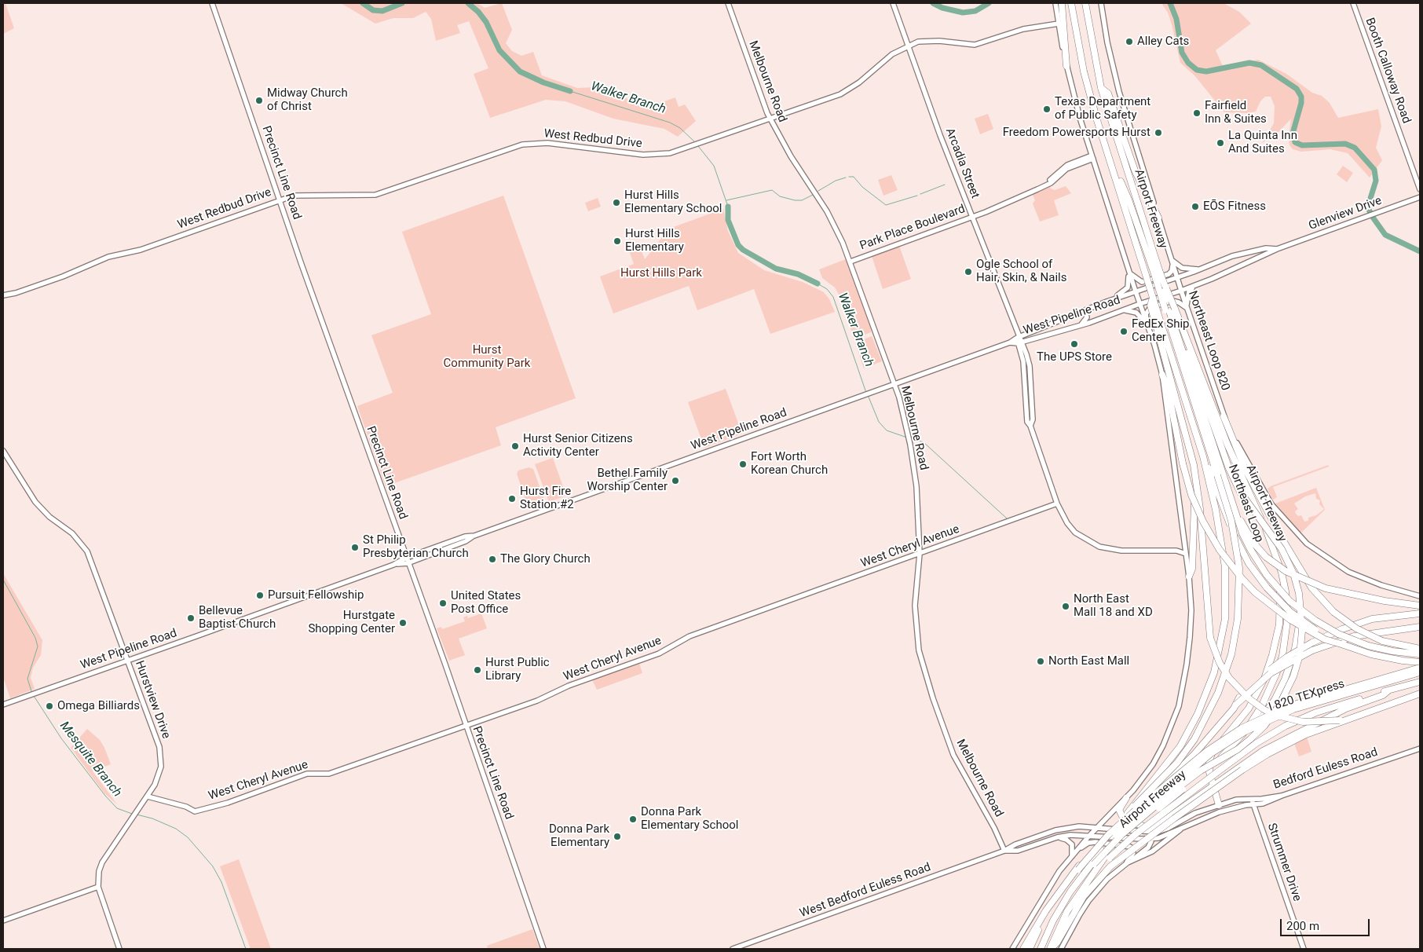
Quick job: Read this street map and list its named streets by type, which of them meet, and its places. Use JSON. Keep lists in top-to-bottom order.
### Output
{
  "streets": {
    "highway": ["Airport Freeway", "Northeast Loop", "I 820 TEXpress"],
    "main road": [
      "Booth Calloway Road",
      "Melbourne Road",
      "West Redbud Drive",
      "Arcadia Street",
      "Precinct Line Road",
      "Glenview Drive",
      "Park Place Boulevard",
      "West Pipeline Road",
      "Northeast Loop 820",
      "West Cheryl Avenue",
      "Hurstview Drive",
      "Bedford Euless Road",
      "Strummer Drive",
      "West Bedford Euless Road"
    ]
  },
  "crossings": [
    ["Melbourne Road", "West Redbud Drive"],
    ["Melbourne Road", "Park Place Boulevard"],
    ["Melbourne Road", "West Pipeline Road"],
    ["Melbourne Road", "West Cheryl Avenue"],
    ["Melbourne Road", "West Bedford Euless Road"],
    ["West Redbud Drive", "Arcadia Street"],
    ["West Redbud Drive", "Precinct Line Road"],
    ["Arcadia Street", "Airport Freeway"],
    ["Arcadia Street", "Park Place Boulevard"],
    ["Arcadia Street", "West Pipeline Road"],
    ["Arcadia Street", "West Cheryl Avenue"],
    ["Precinct Line Road", "West Pipeline Road"],
    ["Precinct Line Road", "West Cheryl Avenue"],
    ["Airport Freeway", "Northeast Loop"],
    ["Airport Freeway", "West Bedford Euless Road"],
    ["Glenview Drive", "West Pipeline Road"],
    ["Glenview Drive", "Northeast Loop 820"],
    ["West Pipeline Road", "Hurstview Drive"],
    ["West Cheryl Avenue", "Hurstview Drive"],
    ["Bedford Euless Road", "West Bedford Euless Road"],
    ["Strummer Drive", "West Bedford Euless Road"]
  ],
  "water": ["Walker Branch", "Mesquite Branch"],
  "parks": ["Hurst Hills Park", "Hurst Community Park"],
  "places": [
    "Alley Cats",
    "Midway Church of Christ",
    "Texas Department of Public Safety",
    "Fairfield Inn & Suites",
    "Freedom Powersports Hurst",
    "La Quinta Inn And Suites",
    "Hurst Hills Elementary School",
    "EŌS Fitness",
    "Hurst Hills Elementary",
    "Ogle School of Hair, Skin, & Nails",
    "FedEx Ship Center",
    "The UPS Store",
    "Hurst Senior Citizens Activity Center",
    "Fort Worth Korean Church",
    "Bethel Family Worship Center",
    "Hurst Fire Station #2",
    "St Philip Presbyterian Church",
    "The Glory Church",
    "Pursuit Fellowship",
    "United States Post Office",
    "North East Mall 18 and XD",
    "Bellevue Baptist Church",
    "Hurstgate Shopping Center",
    "North East Mall",
    "Hurst Public Library",
    "Omega Billiards",
    "Donna Park Elementary School",
    "Donna Park Elementary"
  ],
  "scale_bar": "200 m"
}
